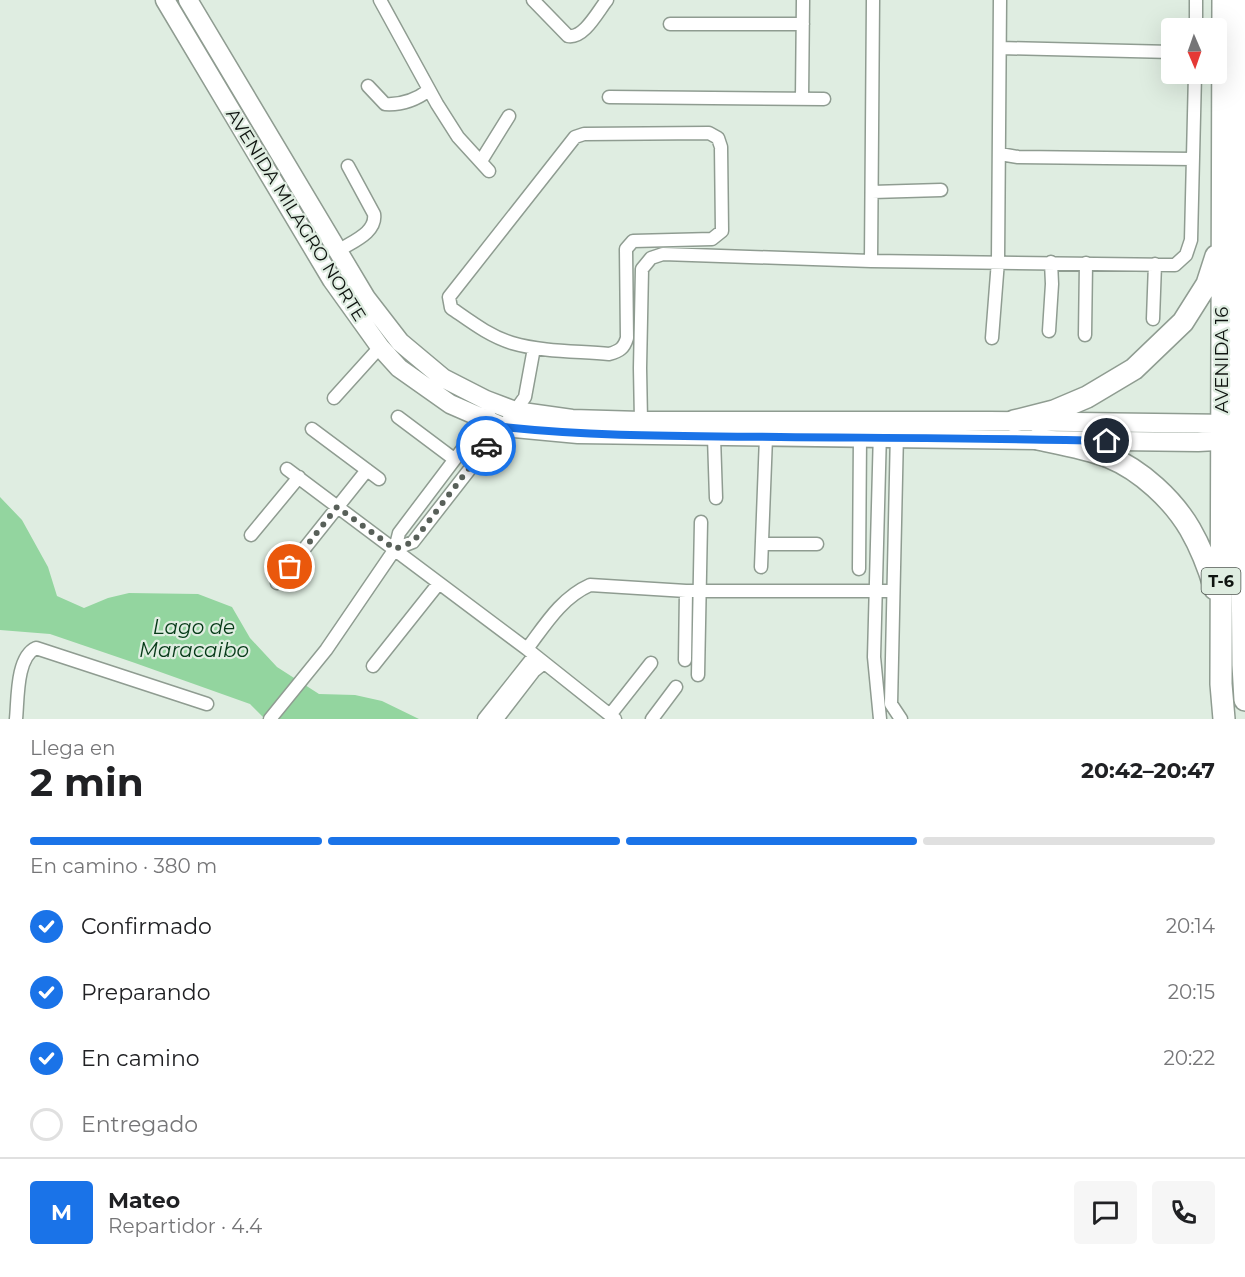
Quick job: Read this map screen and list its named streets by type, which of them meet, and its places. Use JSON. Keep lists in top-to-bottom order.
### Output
{
  "streets": {
    "highway": ["AVENIDA 16", "T-6"],
    "main road": ["AVENIDA MILAGRO NORTE"]
  },
  "crossings": [
    ["AVENIDA MILAGRO NORTE", "AVENIDA 16"]
  ],
  "water": ["Lago de Maracaibo"],
  "north": "bottom",
  "page": {
    "heading": ["2 min", "Llega en", "20:42–20:47"],
    "panel": ["Mateo", "Repartidor · 4.4"],
    "bar": "En camino · 380 m",
    "list": [
      ["Confirmado", "20:14"],
      ["Preparando", "20:15"],
      ["En camino", "20:22"],
      "Entregado"
    ],
    "round": "M"
  }
}
